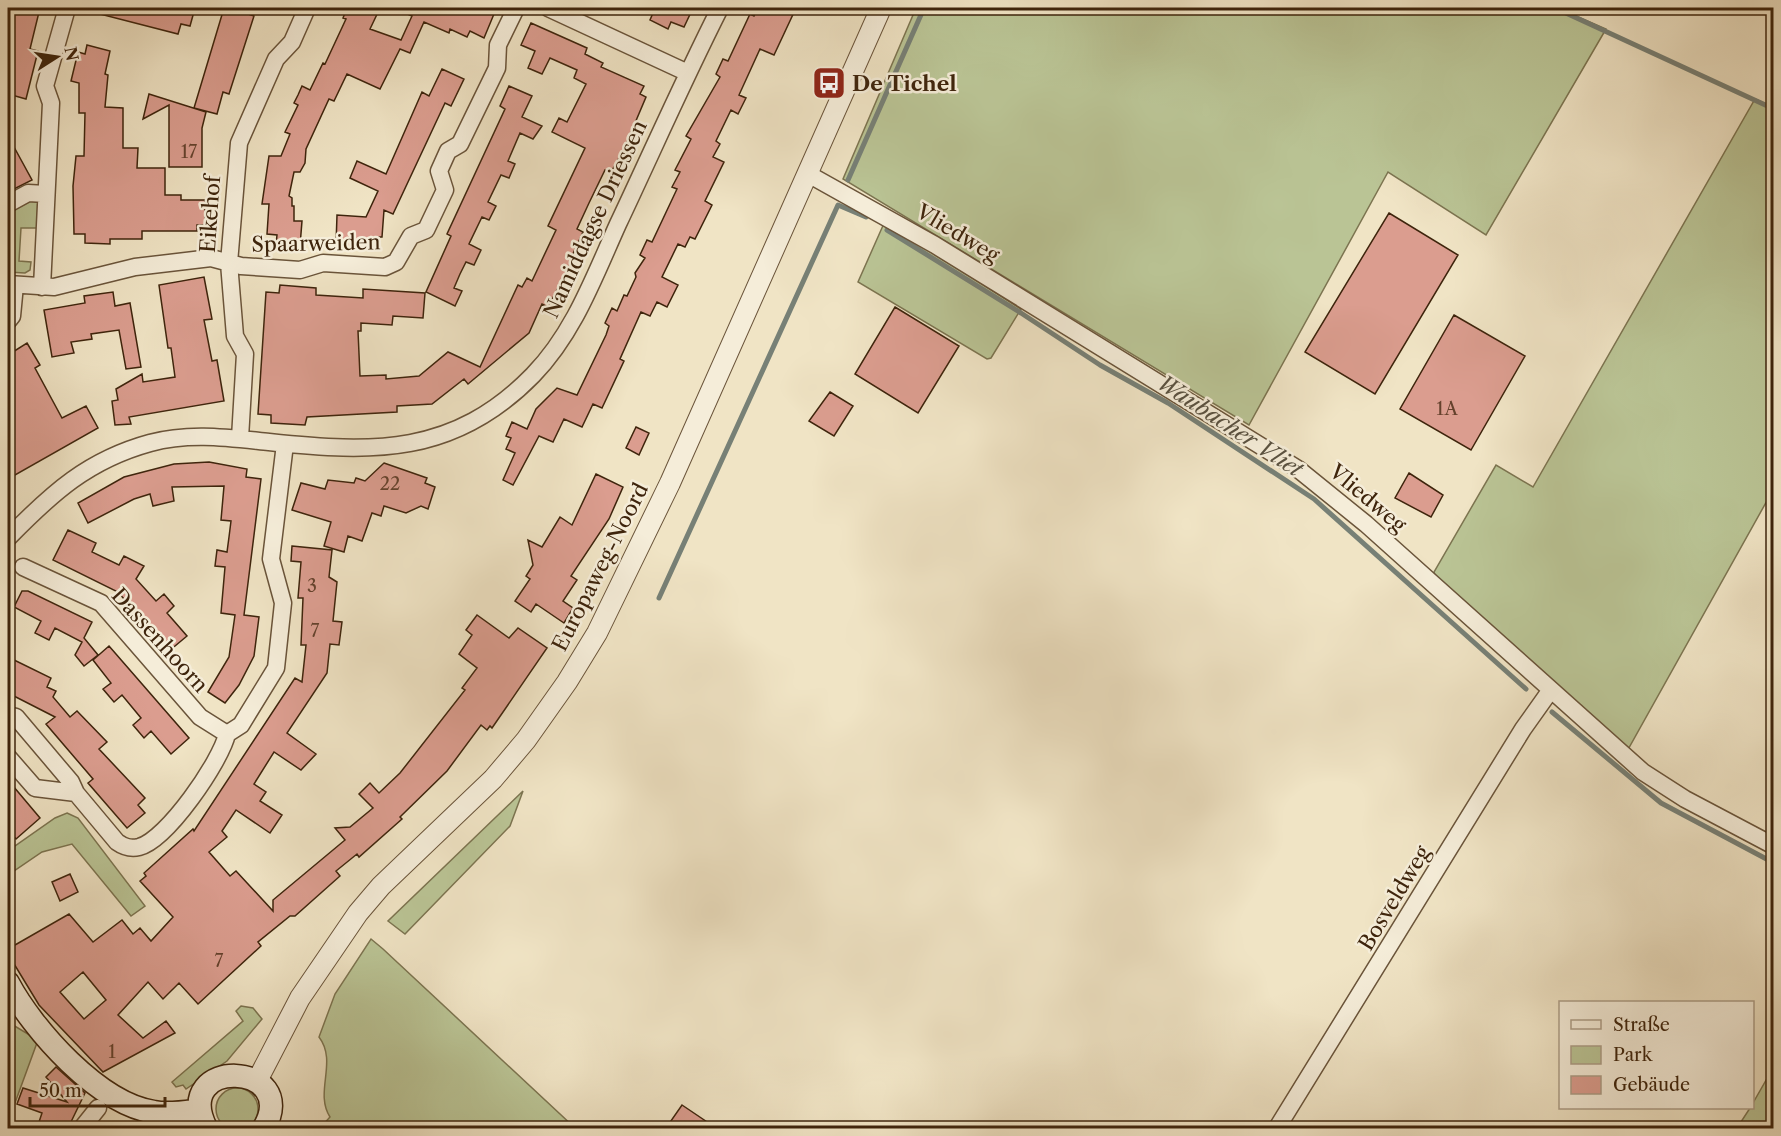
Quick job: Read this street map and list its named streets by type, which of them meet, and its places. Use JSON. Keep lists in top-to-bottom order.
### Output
{
  "streets": {
    "street": [
      "Eikehof",
      "Namiddagse Driessen",
      "Vliedweg",
      "Spaarweiden",
      "Europaweg-Noord",
      "Dassenhoorn",
      "Bosveldweg"
    ]
  },
  "crossings": [
    ["Eikehof", "Namiddagse Driessen"],
    ["Eikehof", "Spaarweiden"],
    ["Vliedweg", "Europaweg-Noord"],
    ["Vliedweg", "Bosveldweg"]
  ],
  "water": ["Waubacher Vliet"],
  "places": {
    "bus stop": ["De Tichel"]
  },
  "house_numbers": [
    "17",
    "1A",
    "22",
    "3",
    "7",
    "7",
    "1"
  ],
  "legend": ["Straße", "Park", "Gebäude"],
  "scale_bar": "50 m",
  "north": "right"
}
